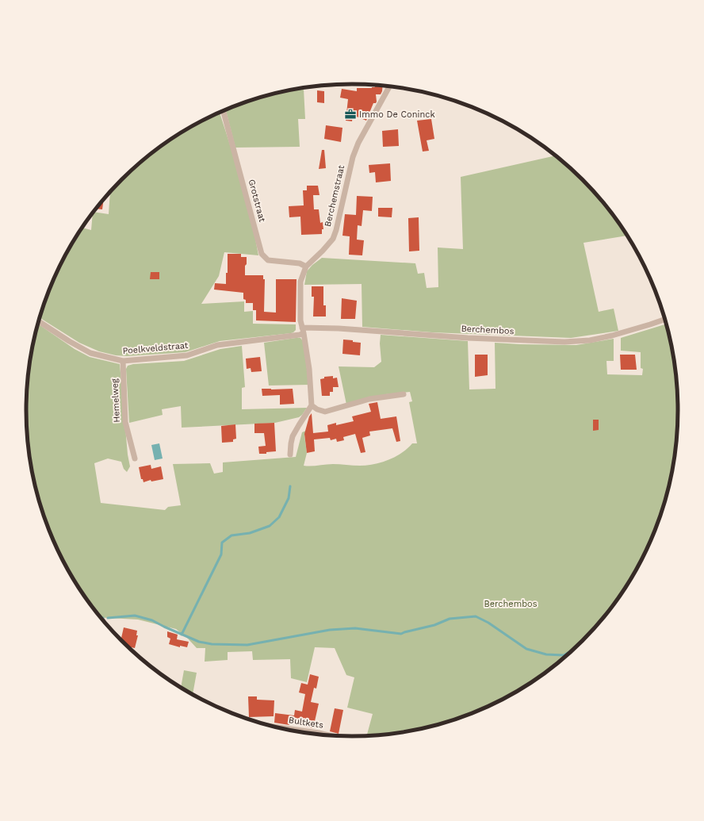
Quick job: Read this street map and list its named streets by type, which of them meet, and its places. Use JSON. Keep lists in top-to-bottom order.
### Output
{
  "streets": {
    "street": [
      "Berchemstraat",
      "Grotstraat",
      "Berchembos",
      "Poelkveldstraat",
      "Hemelweg",
      "Bultkets"
    ]
  },
  "crossings": [
    ["Berchemstraat", "Grotstraat"],
    ["Berchemstraat", "Berchembos"],
    ["Berchemstraat", "Poelkveldstraat"],
    ["Berchembos", "Poelkveldstraat"],
    ["Poelkveldstraat", "Hemelweg"]
  ],
  "parks": ["Berchembos"],
  "places": {
    "office": ["Immo De Coninck"]
  }
}
